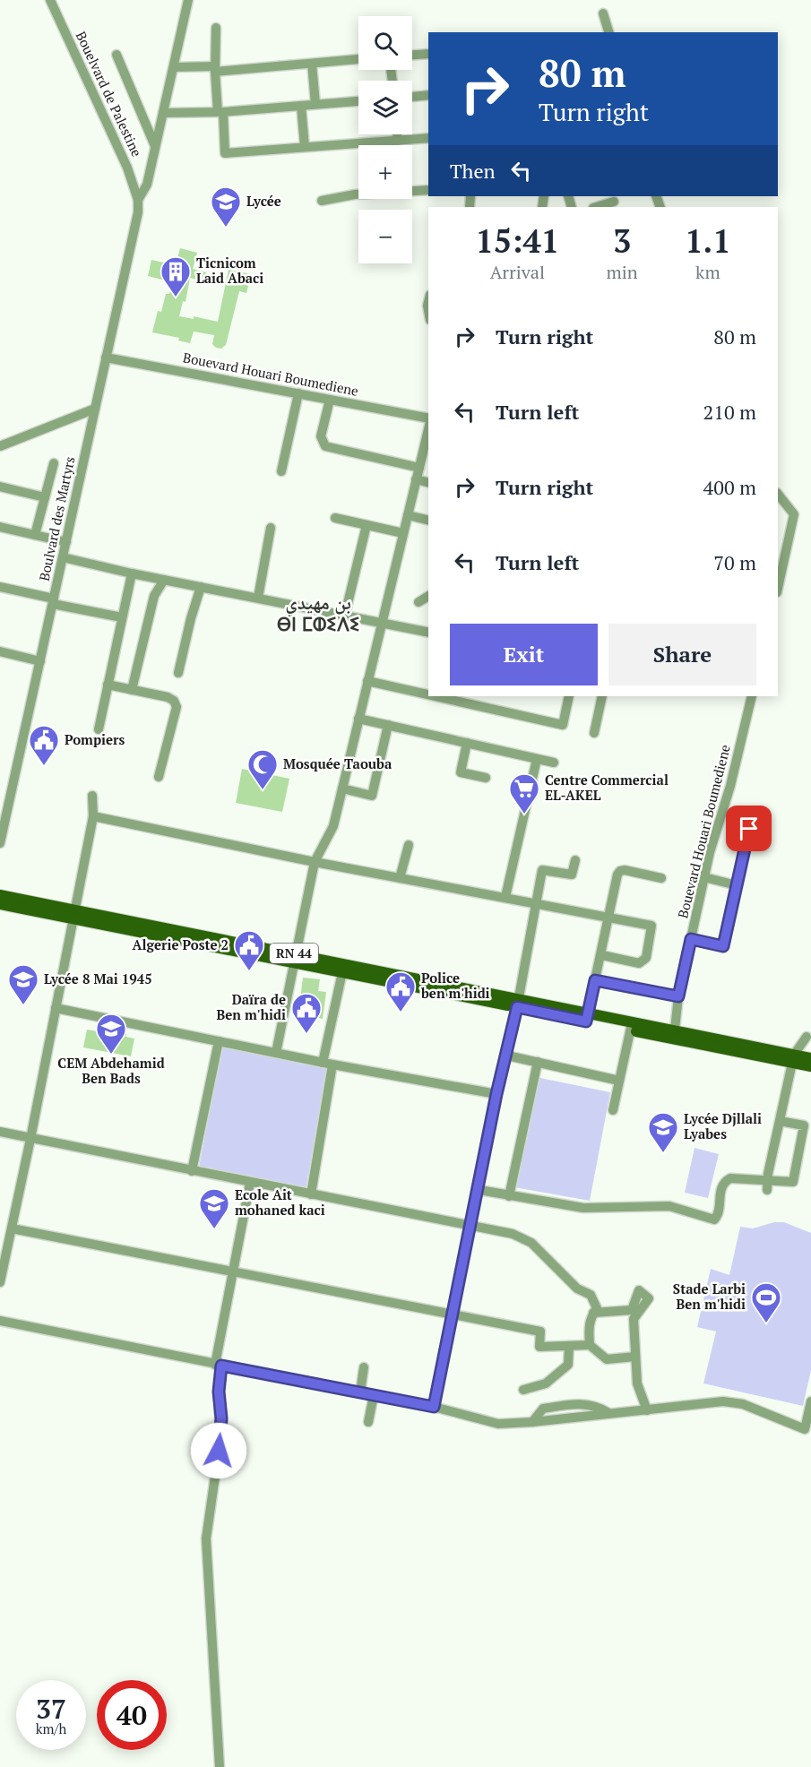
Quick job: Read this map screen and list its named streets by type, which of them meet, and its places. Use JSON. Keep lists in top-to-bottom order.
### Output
{
  "streets": {
    "main road": ["RN 44"],
    "street": ["Bouelvard de Palestine", "Bouevard Houari Boumediene", "Boulvard des Martyrs"]
  },
  "crossings": [
    ["Bouelvard de Palestine", "Boulvard des Martyrs"],
    ["Bouevard Houari Boumediene", "Boulvard des Martyrs"],
    ["Bouevard Houari Boumediene", "RN 44"]
  ],
  "districts": ["بن مهيدي ⴱⵏ ⵎⵀⵉⴷⵉ"],
  "places": {
    "school or university": [
      "Lycée",
      "Lycée 8 Mai 1945",
      "CEM Abdehamid Ben Bads",
      "Lycée Djllali Lyabes",
      "Ecole Ait mohaned kaci"
    ],
    "building": ["Ticnicom Laid Abaci"],
    "public building": [
      "Pompiers",
      "Algerie Poste 2",
      "Police ben m'hidi",
      "Daïra de Ben m'hidi"
    ],
    "mosque": ["Mosquée Taouba"],
    "supermarket": ["Centre Commercial EL-AKEL"],
    "sports": ["Stade Larbi Ben m'hidi"]
  },
  "page": {
    "map_buttons": ["+", "−"],
    "turn": ["80 m", "Turn right"],
    "then": "Then",
    "eta": [
      "15:41",
      "Arrival",
      "3",
      "min",
      "1.1",
      "km"
    ],
    "list": [
      {
        "name": "Turn right",
        "value": "80 m"
      },
      {
        "name": "Turn left",
        "value": "210 m"
      },
      {
        "name": "Turn right",
        "value": "400 m"
      },
      {
        "name": "Turn left",
        "value": "70 m"
      }
    ],
    "buttons": ["Exit", "Share"],
    "speed": "37 km/h",
    "limit": "40"
  }
}
